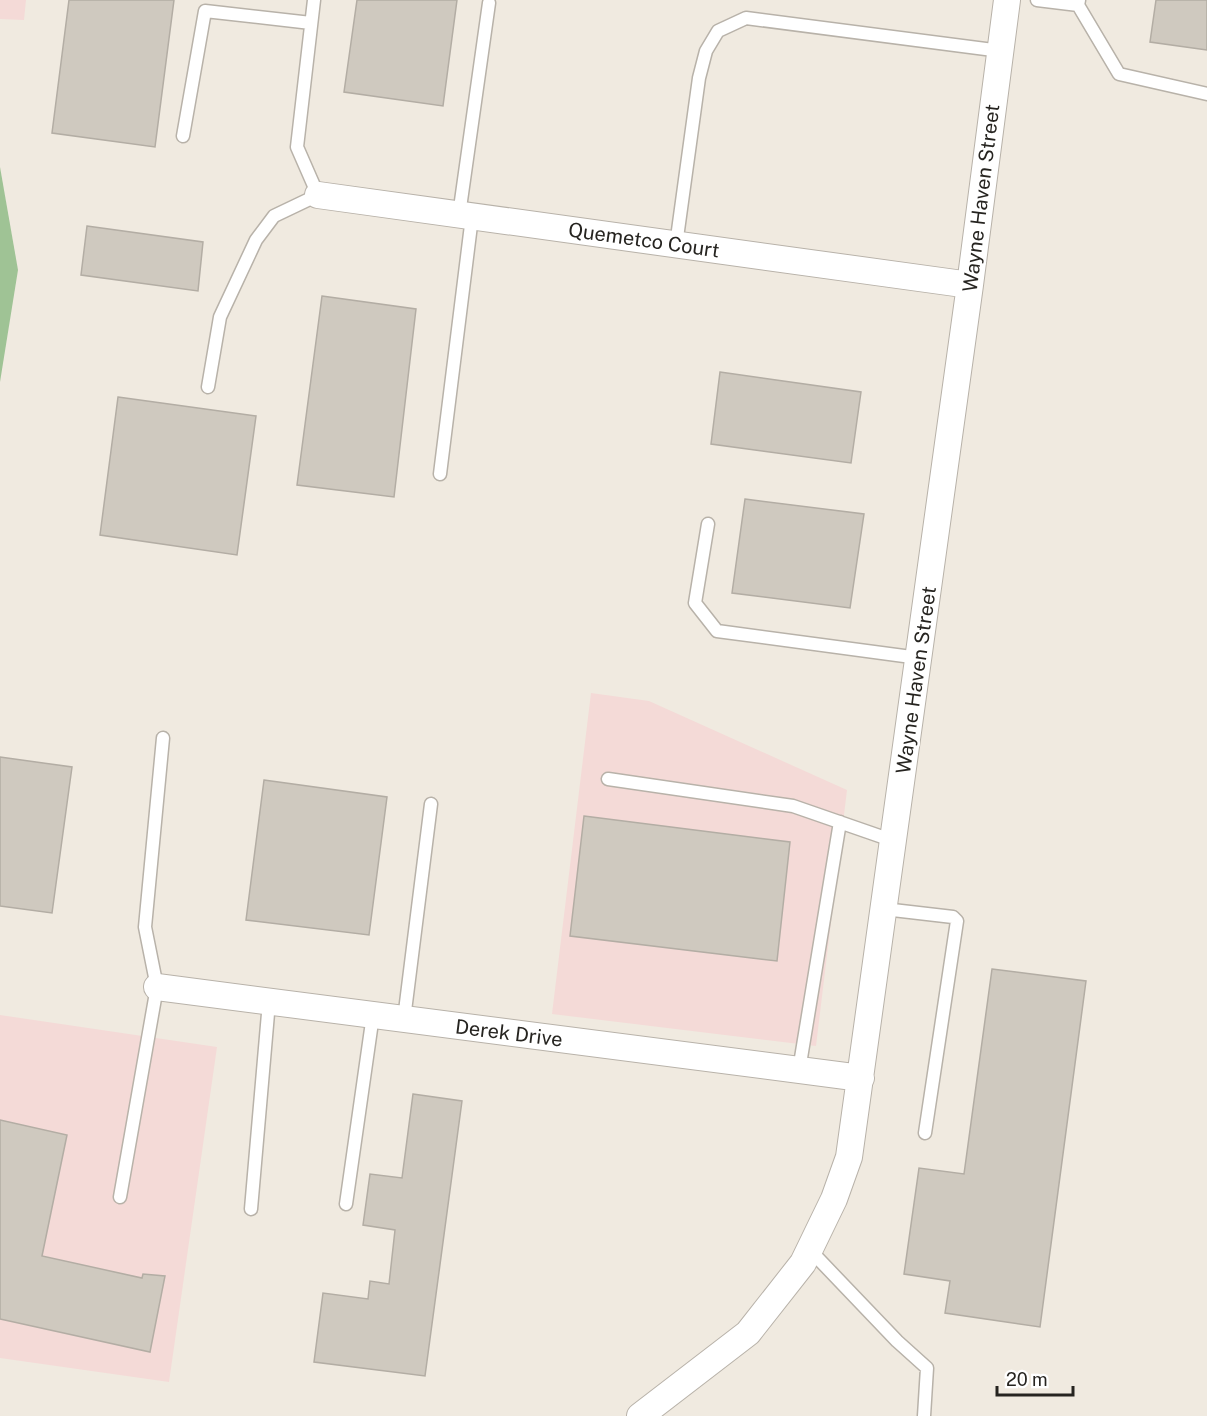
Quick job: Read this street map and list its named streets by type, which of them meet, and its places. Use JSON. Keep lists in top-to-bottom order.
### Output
{
  "streets": {
    "street": ["Wayne Haven Street", "Quemetco Court", "Derek Drive"]
  },
  "crossings": [
    ["Wayne Haven Street", "Quemetco Court"],
    ["Wayne Haven Street", "Derek Drive"]
  ],
  "scale_bar": "20 m"
}
